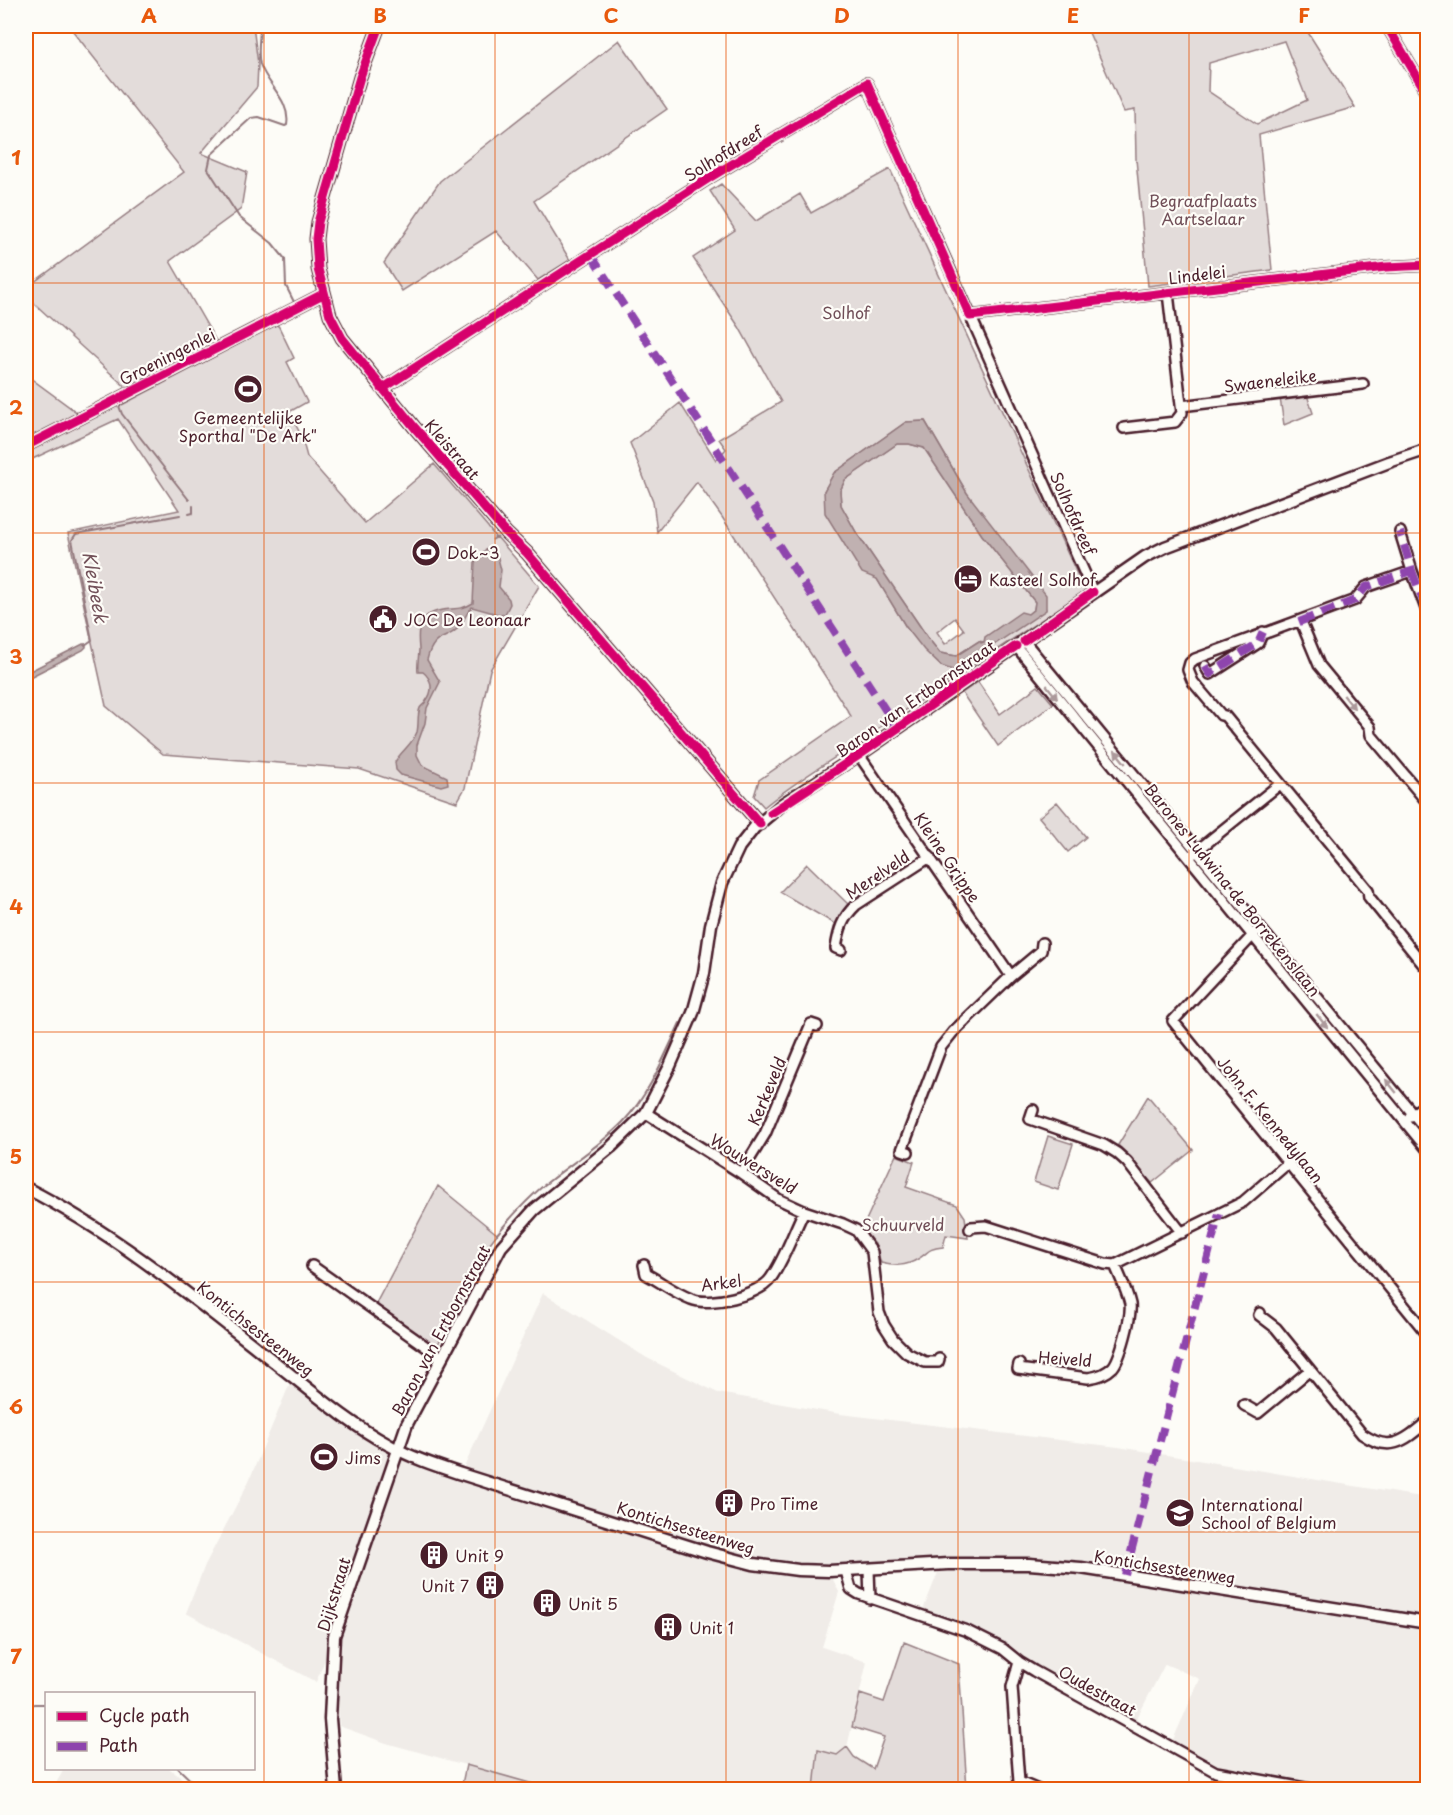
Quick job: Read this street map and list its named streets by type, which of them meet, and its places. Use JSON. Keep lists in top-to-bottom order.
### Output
{
  "streets": {
    "street": [
      "Solhofdreef",
      "Lindelei",
      "Groeningenlei",
      "Swaeneleike",
      "Kleistraat",
      "Baron van Ertbornstraat",
      "Kleine Grippe",
      "Merelveld",
      "Barones Ludwina de Borrekenslaan",
      "Kerkeveld",
      "John F. Kennedylaan",
      "Wouwersveld",
      "Arkel",
      "Kontichsesteenweg",
      "Heiveld",
      "Dijkstraat",
      "Oudestraat"
    ]
  },
  "crossings": [
    ["Solhofdreef", "Lindelei"],
    ["Solhofdreef", "Kleistraat"],
    ["Solhofdreef", "Baron van Ertbornstraat"],
    ["Groeningenlei", "Kleistraat"],
    ["Kleistraat", "Baron van Ertbornstraat"],
    ["Baron van Ertbornstraat", "Kleine Grippe"],
    ["Baron van Ertbornstraat", "Barones Ludwina de Borrekenslaan"],
    ["Baron van Ertbornstraat", "Wouwersveld"],
    ["Baron van Ertbornstraat", "Kontichsesteenweg"],
    ["Baron van Ertbornstraat", "Dijkstraat"],
    ["Kleine Grippe", "Merelveld"],
    ["Barones Ludwina de Borrekenslaan", "John F. Kennedylaan"],
    ["Kerkeveld", "Wouwersveld"],
    ["Wouwersveld", "Arkel"],
    ["Kontichsesteenweg", "Dijkstraat"],
    ["Kontichsesteenweg", "Oudestraat"]
  ],
  "water": ["Kleibeek"],
  "parks": ["Begraafplaats Aartselaar", "Solhof", "Schuurveld"],
  "places": {
    "sports": ["Gemeentelijke Sporthal \"De Ark\"", "Dok~3", "Jims"],
    "hotel": ["Kasteel Solhof"],
    "public building": ["JOC De Leonaar"],
    "building": [
      "Pro Time",
      "Unit 9",
      "Unit 7",
      "Unit 5",
      "Unit 1"
    ],
    "school or university": ["International School of Belgium"]
  },
  "legend": ["Cycle path", "Path"],
  "grid": {
    "columns": [
      "A",
      "B",
      "C",
      "D",
      "E",
      "F"
    ],
    "rows": [
      "1",
      "2",
      "3",
      "4",
      "5",
      "6",
      "7"
    ]
  }
}
